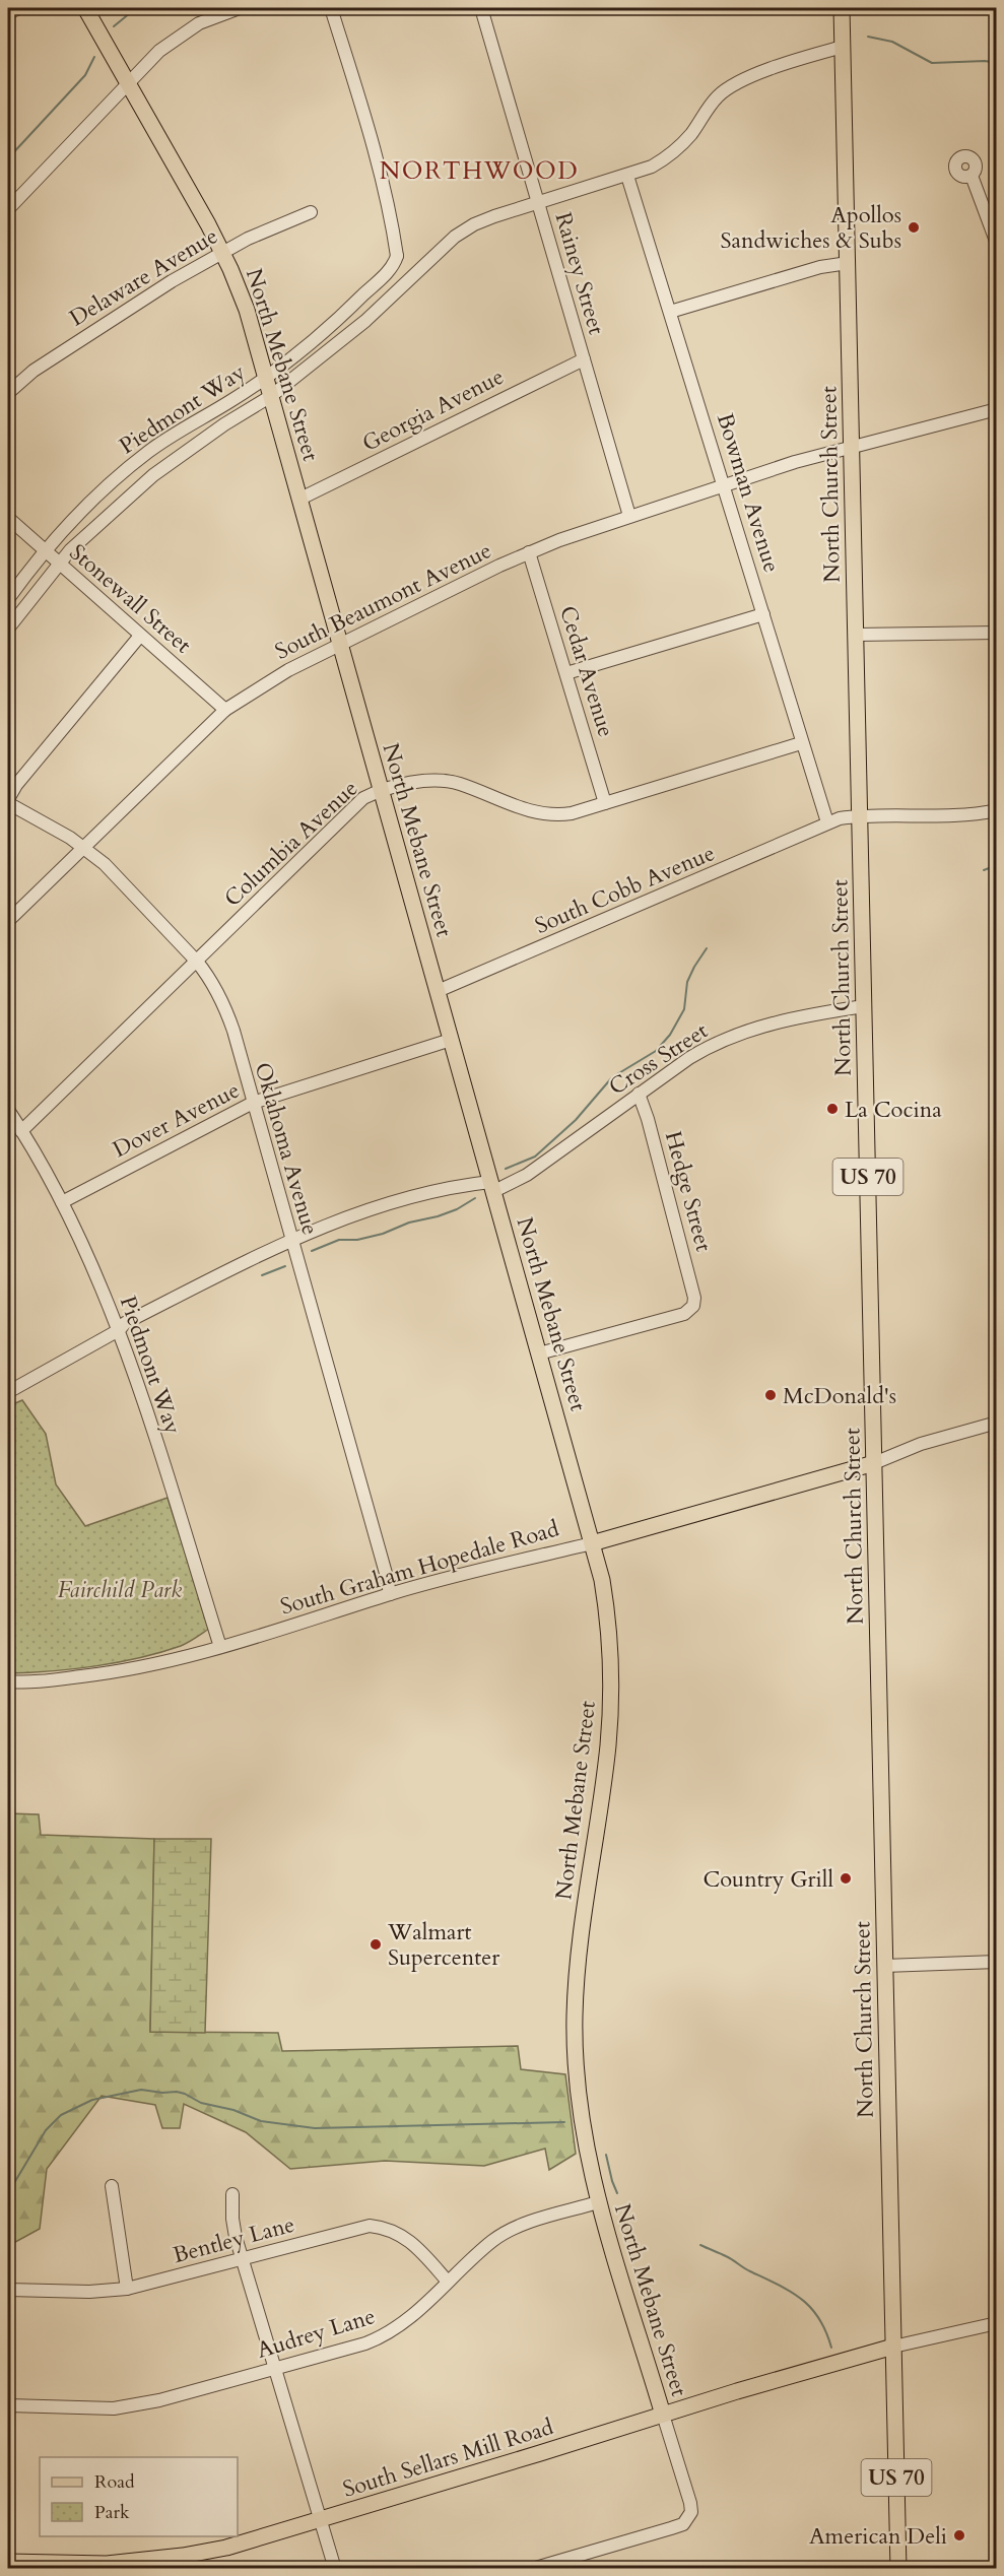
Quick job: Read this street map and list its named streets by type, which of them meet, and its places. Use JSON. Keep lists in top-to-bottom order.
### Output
{
  "streets": {
    "main road": [
      "North Mebane Street",
      "North Church Street",
      "US 70",
      "South Graham Hopedale Road",
      "South Sellars Mill Road"
    ],
    "street": [
      "Rainey Street",
      "Delaware Avenue",
      "Piedmont Way",
      "Georgia Avenue",
      "Bowman Avenue",
      "Stonewall Street",
      "South Beaumont Avenue",
      "Cedar Avenue",
      "Columbia Avenue",
      "South Cobb Avenue",
      "Cross Street",
      "Dover Avenue",
      "Oklahoma Avenue",
      "Hedge Street",
      "Bentley Lane",
      "Audrey Lane"
    ]
  },
  "crossings": [
    ["Rainey Street", "Piedmont Way"],
    ["Rainey Street", "Georgia Avenue"],
    ["Rainey Street", "South Beaumont Avenue"],
    ["Delaware Avenue", "North Mebane Street"],
    ["North Mebane Street", "Piedmont Way"],
    ["North Mebane Street", "Georgia Avenue"],
    ["North Mebane Street", "South Beaumont Avenue"],
    ["North Mebane Street", "Columbia Avenue"],
    ["North Mebane Street", "South Cobb Avenue"],
    ["North Mebane Street", "Cross Street"],
    ["North Mebane Street", "Dover Avenue"],
    ["North Mebane Street", "Hedge Street"],
    ["North Mebane Street", "South Graham Hopedale Road"],
    ["North Mebane Street", "Audrey Lane"],
    ["North Mebane Street", "South Sellars Mill Road"],
    ["Piedmont Way", "North Church Street"],
    ["Piedmont Way", "Bowman Avenue"],
    ["Piedmont Way", "Stonewall Street"],
    ["Piedmont Way", "Columbia Avenue"],
    ["Piedmont Way", "Cross Street"],
    ["Piedmont Way", "Dover Avenue"],
    ["Piedmont Way", "South Graham Hopedale Road"],
    ["North Church Street", "South Beaumont Avenue"],
    ["North Church Street", "South Cobb Avenue"],
    ["North Church Street", "Cross Street"],
    ["North Church Street", "South Graham Hopedale Road"],
    ["North Church Street", "South Sellars Mill Road"],
    ["Bowman Avenue", "South Beaumont Avenue"],
    ["Bowman Avenue", "Columbia Avenue"],
    ["Bowman Avenue", "South Cobb Avenue"],
    ["Stonewall Street", "South Beaumont Avenue"],
    ["South Beaumont Avenue", "Cedar Avenue"],
    ["South Beaumont Avenue", "Oklahoma Avenue"],
    ["Cedar Avenue", "Columbia Avenue"],
    ["Columbia Avenue", "Oklahoma Avenue"],
    ["Cross Street", "Oklahoma Avenue"],
    ["Cross Street", "Hedge Street"],
    ["Dover Avenue", "Oklahoma Avenue"],
    ["Oklahoma Avenue", "South Graham Hopedale Road"],
    ["Bentley Lane", "Audrey Lane"]
  ],
  "districts": ["NORTHWOOD"],
  "parks": ["Fairchild Park"],
  "places": [
    "Apollos Sandwiches & Subs",
    "La Cocina",
    "McDonald's",
    "Country Grill",
    "Walmart Supercenter",
    "American Deli"
  ],
  "legend": ["Road", "Park"]
}
